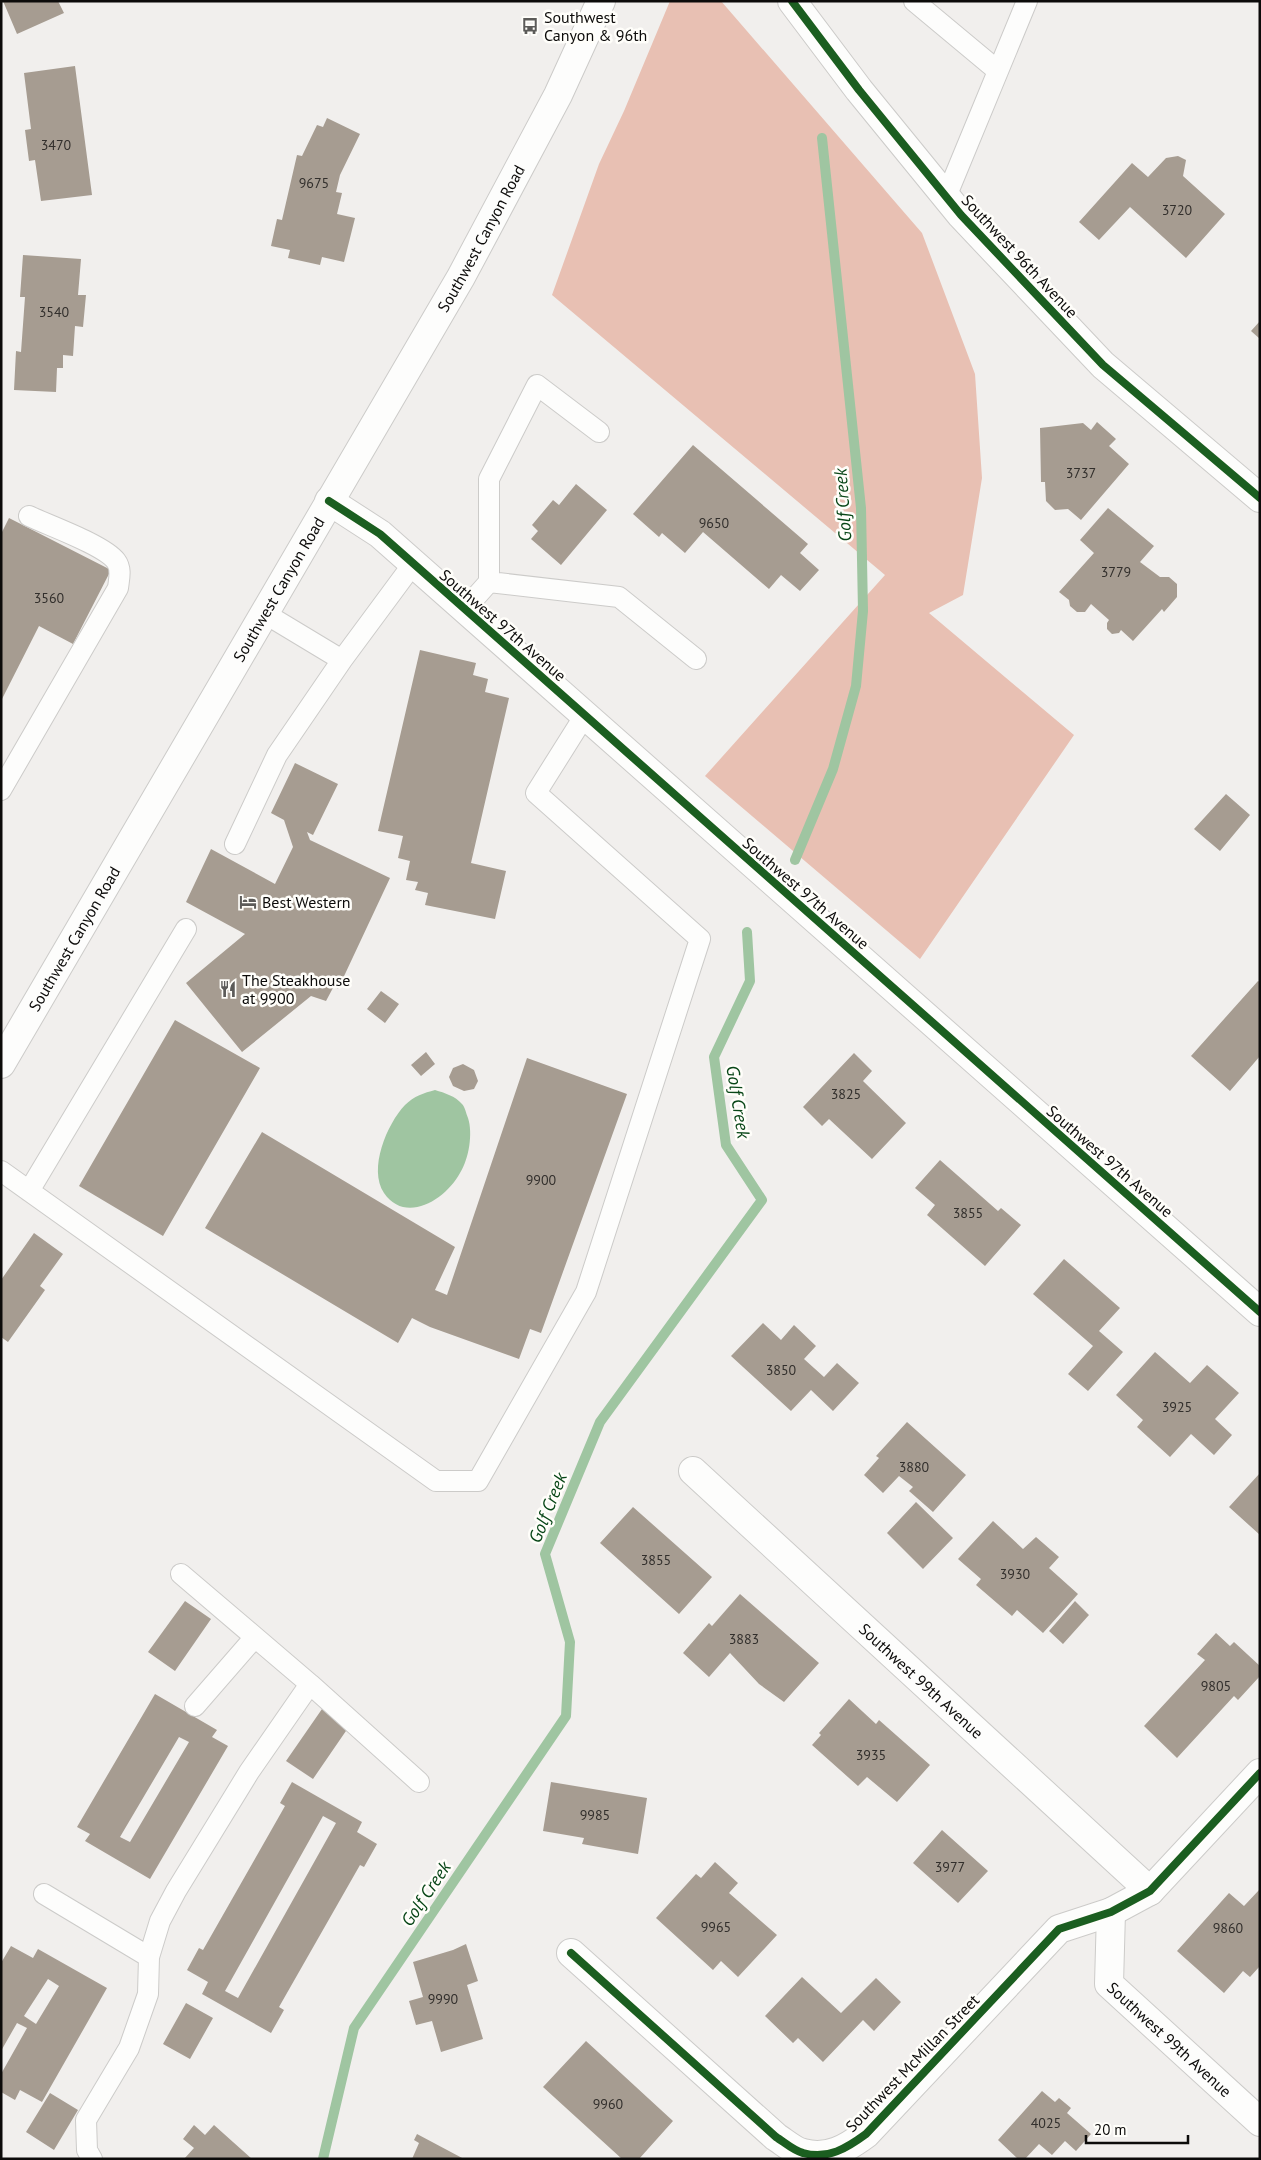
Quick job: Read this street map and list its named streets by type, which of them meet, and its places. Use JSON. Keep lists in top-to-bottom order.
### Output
{
  "streets": {
    "street": [
      "Southwest Canyon Road",
      "Southwest 96th Avenue",
      "Southwest 97th Avenue",
      "Southwest 99th Avenue",
      "Southwest McMillan Street"
    ]
  },
  "crossings": [
    ["Southwest Canyon Road", "Southwest 97th Avenue"],
    ["Southwest 99th Avenue", "Southwest McMillan Street"]
  ],
  "water": ["Golf Creek"],
  "places": {
    "bus stop": ["Southwest Canyon & 96th"],
    "hotel": ["Best Western"],
    "restaurant": ["The Steakhouse at 9900"]
  },
  "house_numbers": [
    "3470",
    "9675",
    "3720",
    "3540",
    "3737",
    "9650",
    "3779",
    "3560",
    "3825",
    "9900",
    "3855",
    "3850",
    "3925",
    "3880",
    "3855",
    "3930",
    "3883",
    "9805",
    "3935",
    "9985",
    "3977",
    "9965",
    "9860",
    "9990",
    "9960",
    "4025"
  ],
  "scale_bar": "20 m"
}
